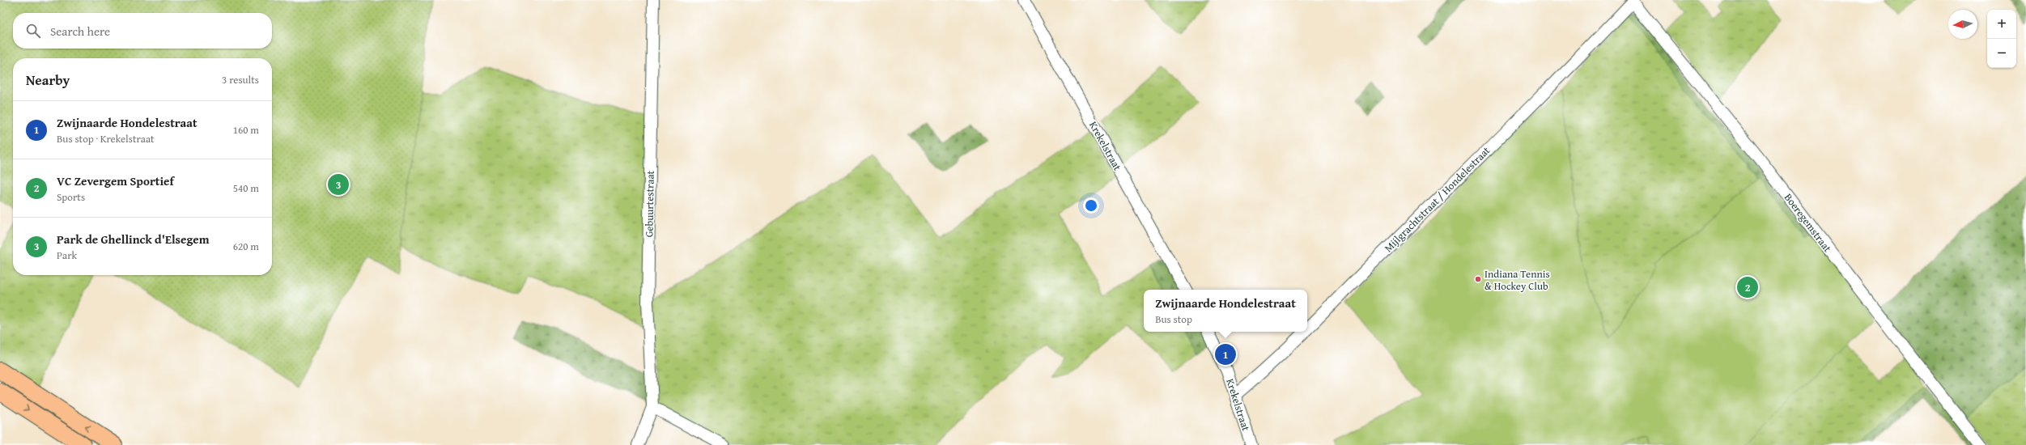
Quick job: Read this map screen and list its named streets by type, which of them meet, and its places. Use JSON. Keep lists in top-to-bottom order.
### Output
{
  "streets": {
    "street": [
      "Krekelstraat",
      "Mijlgrachtstraat / Hondelestraat",
      "Gebuurtestraat",
      "Boeregemstraat"
    ]
  },
  "crossings": [
    ["Krekelstraat", "Mijlgrachtstraat / Hondelestraat"],
    ["Mijlgrachtstraat / Hondelestraat", "Boeregemstraat"]
  ],
  "places": ["Indiana Tennis & Hockey Club"],
  "north": "left",
  "page": {
    "map_buttons": ["+", "−"],
    "search": "Search here",
    "heading": ["Nearby", "3 results"],
    "list": [
      {
        "mark": "1",
        "name": "Zwijnaarde Hondelestraat",
        "note": "Bus stop · Krekelstraat",
        "value": "160 m"
      },
      {
        "mark": "2",
        "name": "VC Zevergem Sportief",
        "note": "Sports",
        "value": "540 m"
      },
      {
        "mark": "3",
        "name": "Park de Ghellinck d'Elsegem",
        "note": "Park",
        "value": "620 m"
      }
    ],
    "pins": ["3", "2", "1"],
    "popup": ["Zwijnaarde Hondelestraat", "Bus stop"]
  }
}
